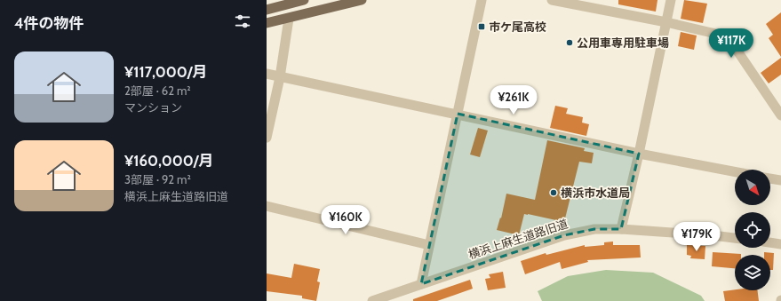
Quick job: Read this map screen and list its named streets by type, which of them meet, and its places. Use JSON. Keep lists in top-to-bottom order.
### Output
{
  "streets": {
    "street": ["横浜上麻生道路旧道"]
  },
  "places": {
    "transit": ["市ケ尾高校"],
    "other": ["公用車専用駐車場", "横浜市水道局"]
  },
  "north": "bottom right",
  "page": {
    "heading": "4件の物件",
    "price": [
      "¥117K",
      "¥261K",
      "¥160K",
      "¥179K"
    ],
    "list": [
      {
        "name": "¥117,000/月",
        "note": "2部屋 · 62 m² · マンション"
      },
      {
        "name": "¥160,000/月",
        "note": "3部屋 · 92 m² · 横浜上麻生道路旧道"
      }
    ]
  }
}
